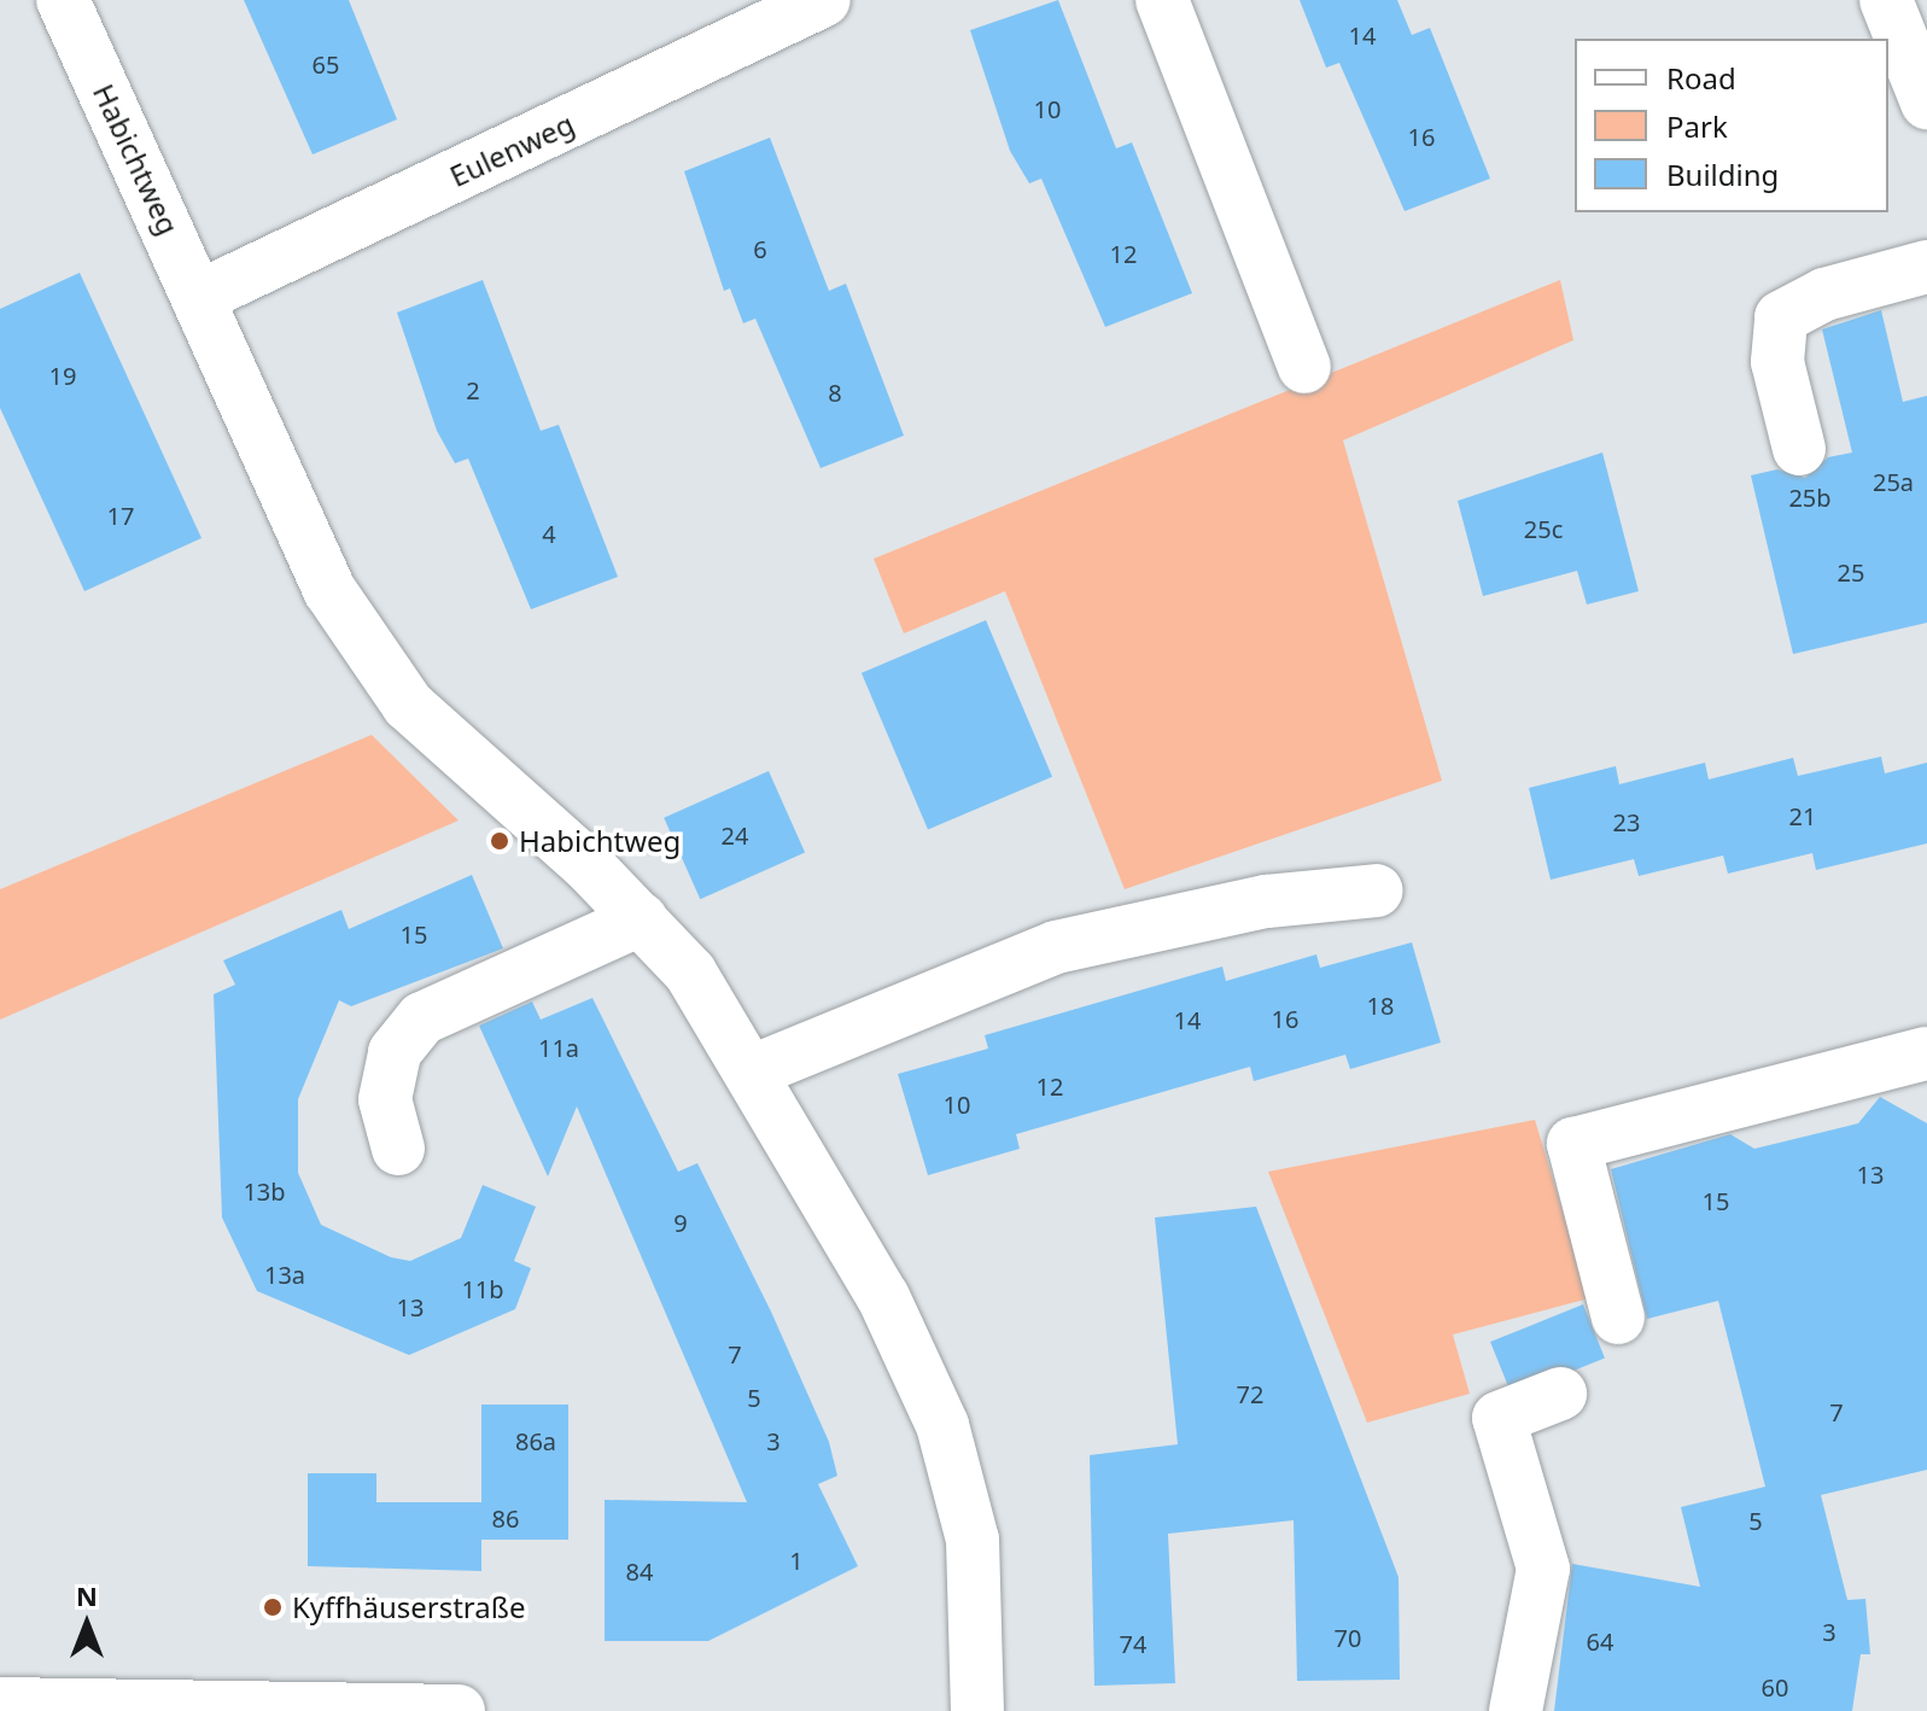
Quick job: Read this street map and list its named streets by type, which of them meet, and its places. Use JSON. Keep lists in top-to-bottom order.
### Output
{
  "streets": {
    "street": ["Eulenweg", "Habichtweg"]
  },
  "crossings": [
    ["Eulenweg", "Habichtweg"]
  ],
  "places": ["Habichtweg", "Kyffhäuserstraße"],
  "house_numbers": [
    "14",
    "65",
    "10",
    "16",
    "6",
    "12",
    "19",
    "2",
    "8",
    "25a",
    "25b",
    "17",
    "25c",
    "4",
    "25",
    "21",
    "23",
    "24",
    "15",
    "18",
    "16",
    "14",
    "11a",
    "12",
    "10",
    "13",
    "13b",
    "15",
    "9",
    "13a",
    "11b",
    "13",
    "7",
    "72",
    "5",
    "7",
    "86a",
    "3",
    "86",
    "5",
    "1",
    "84",
    "3",
    "70",
    "64",
    "74",
    "60"
  ],
  "legend": ["Road", "Park", "Building"],
  "north": "top"
}
